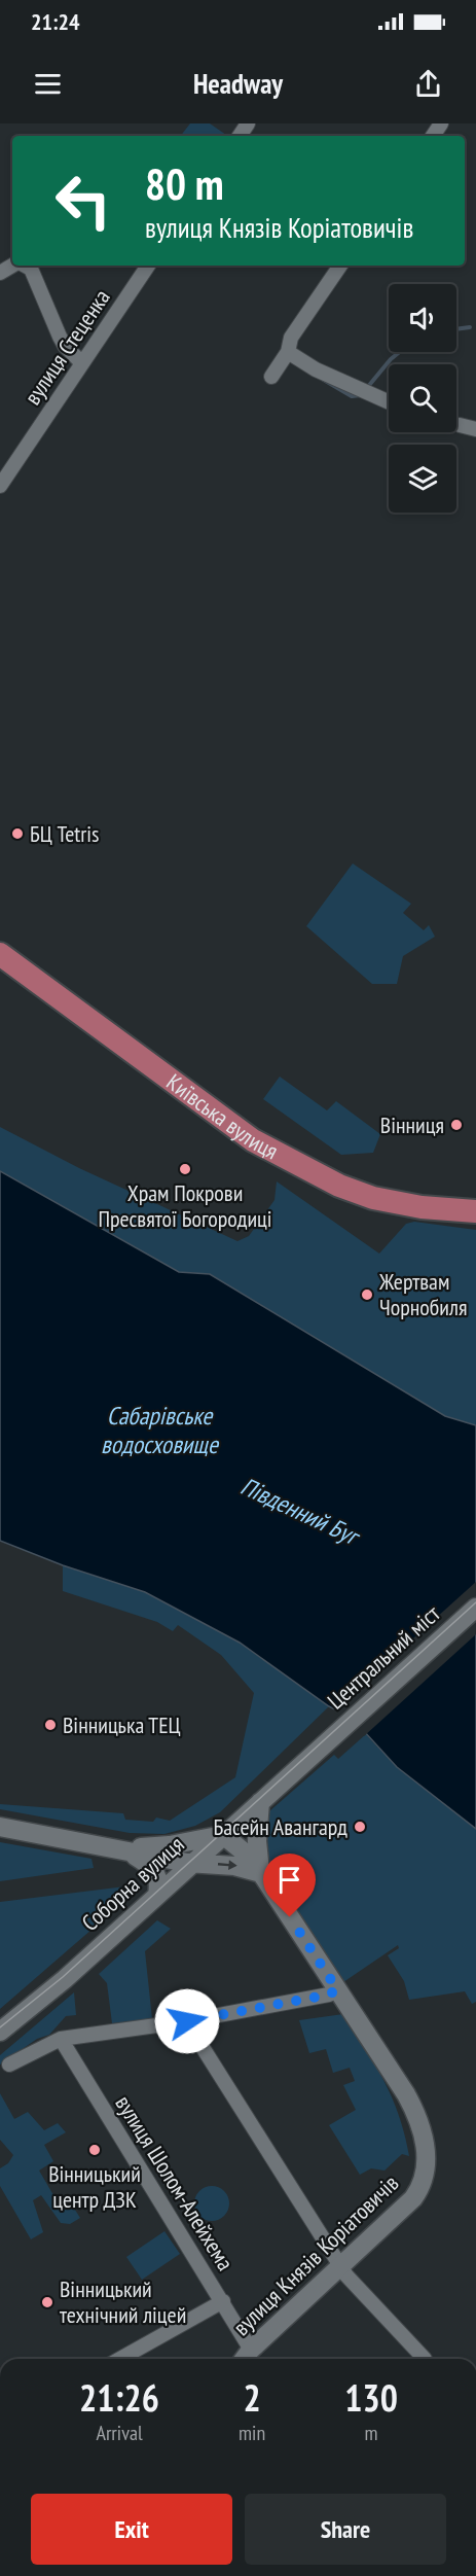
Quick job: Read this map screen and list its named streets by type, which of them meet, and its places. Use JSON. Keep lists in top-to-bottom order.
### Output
{
  "streets": {
    "main road": ["Київська вулиця"],
    "street": [
      "вулиця Стеценка",
      "Центральний міст",
      "Соборна вулиця",
      "вулиця Шолом-Алейхема",
      "вулиця Князів Коріатовичів"
    ]
  },
  "crossings": [
    ["Центральний міст", "Соборна вулиця"],
    ["Соборна вулиця", "вулиця Князів Коріатовичів"],
    ["вулиця Шолом-Алейхема", "вулиця Князів Коріатовичів"]
  ],
  "water": ["Сабарівське водосховище", "Південний Буг"],
  "places": [
    "БЦ Tetris",
    "Вінниця",
    "Храм Покрови Пресвятої Богородиці",
    "Жертвам Чорнобиля",
    "Вінницька ТЕЦ",
    "Басейн Авангард",
    "Вінницький центр ДЗК",
    "Вінницький технічний ліцей"
  ],
  "page": {
    "status": "21:24",
    "header": "Headway",
    "turn": ["80 m", "вулиця Князів Коріатовичів"],
    "eta": [
      "21:26",
      "Arrival",
      "2",
      "min",
      "130",
      "m"
    ],
    "buttons": ["Exit", "Share"]
  }
}
